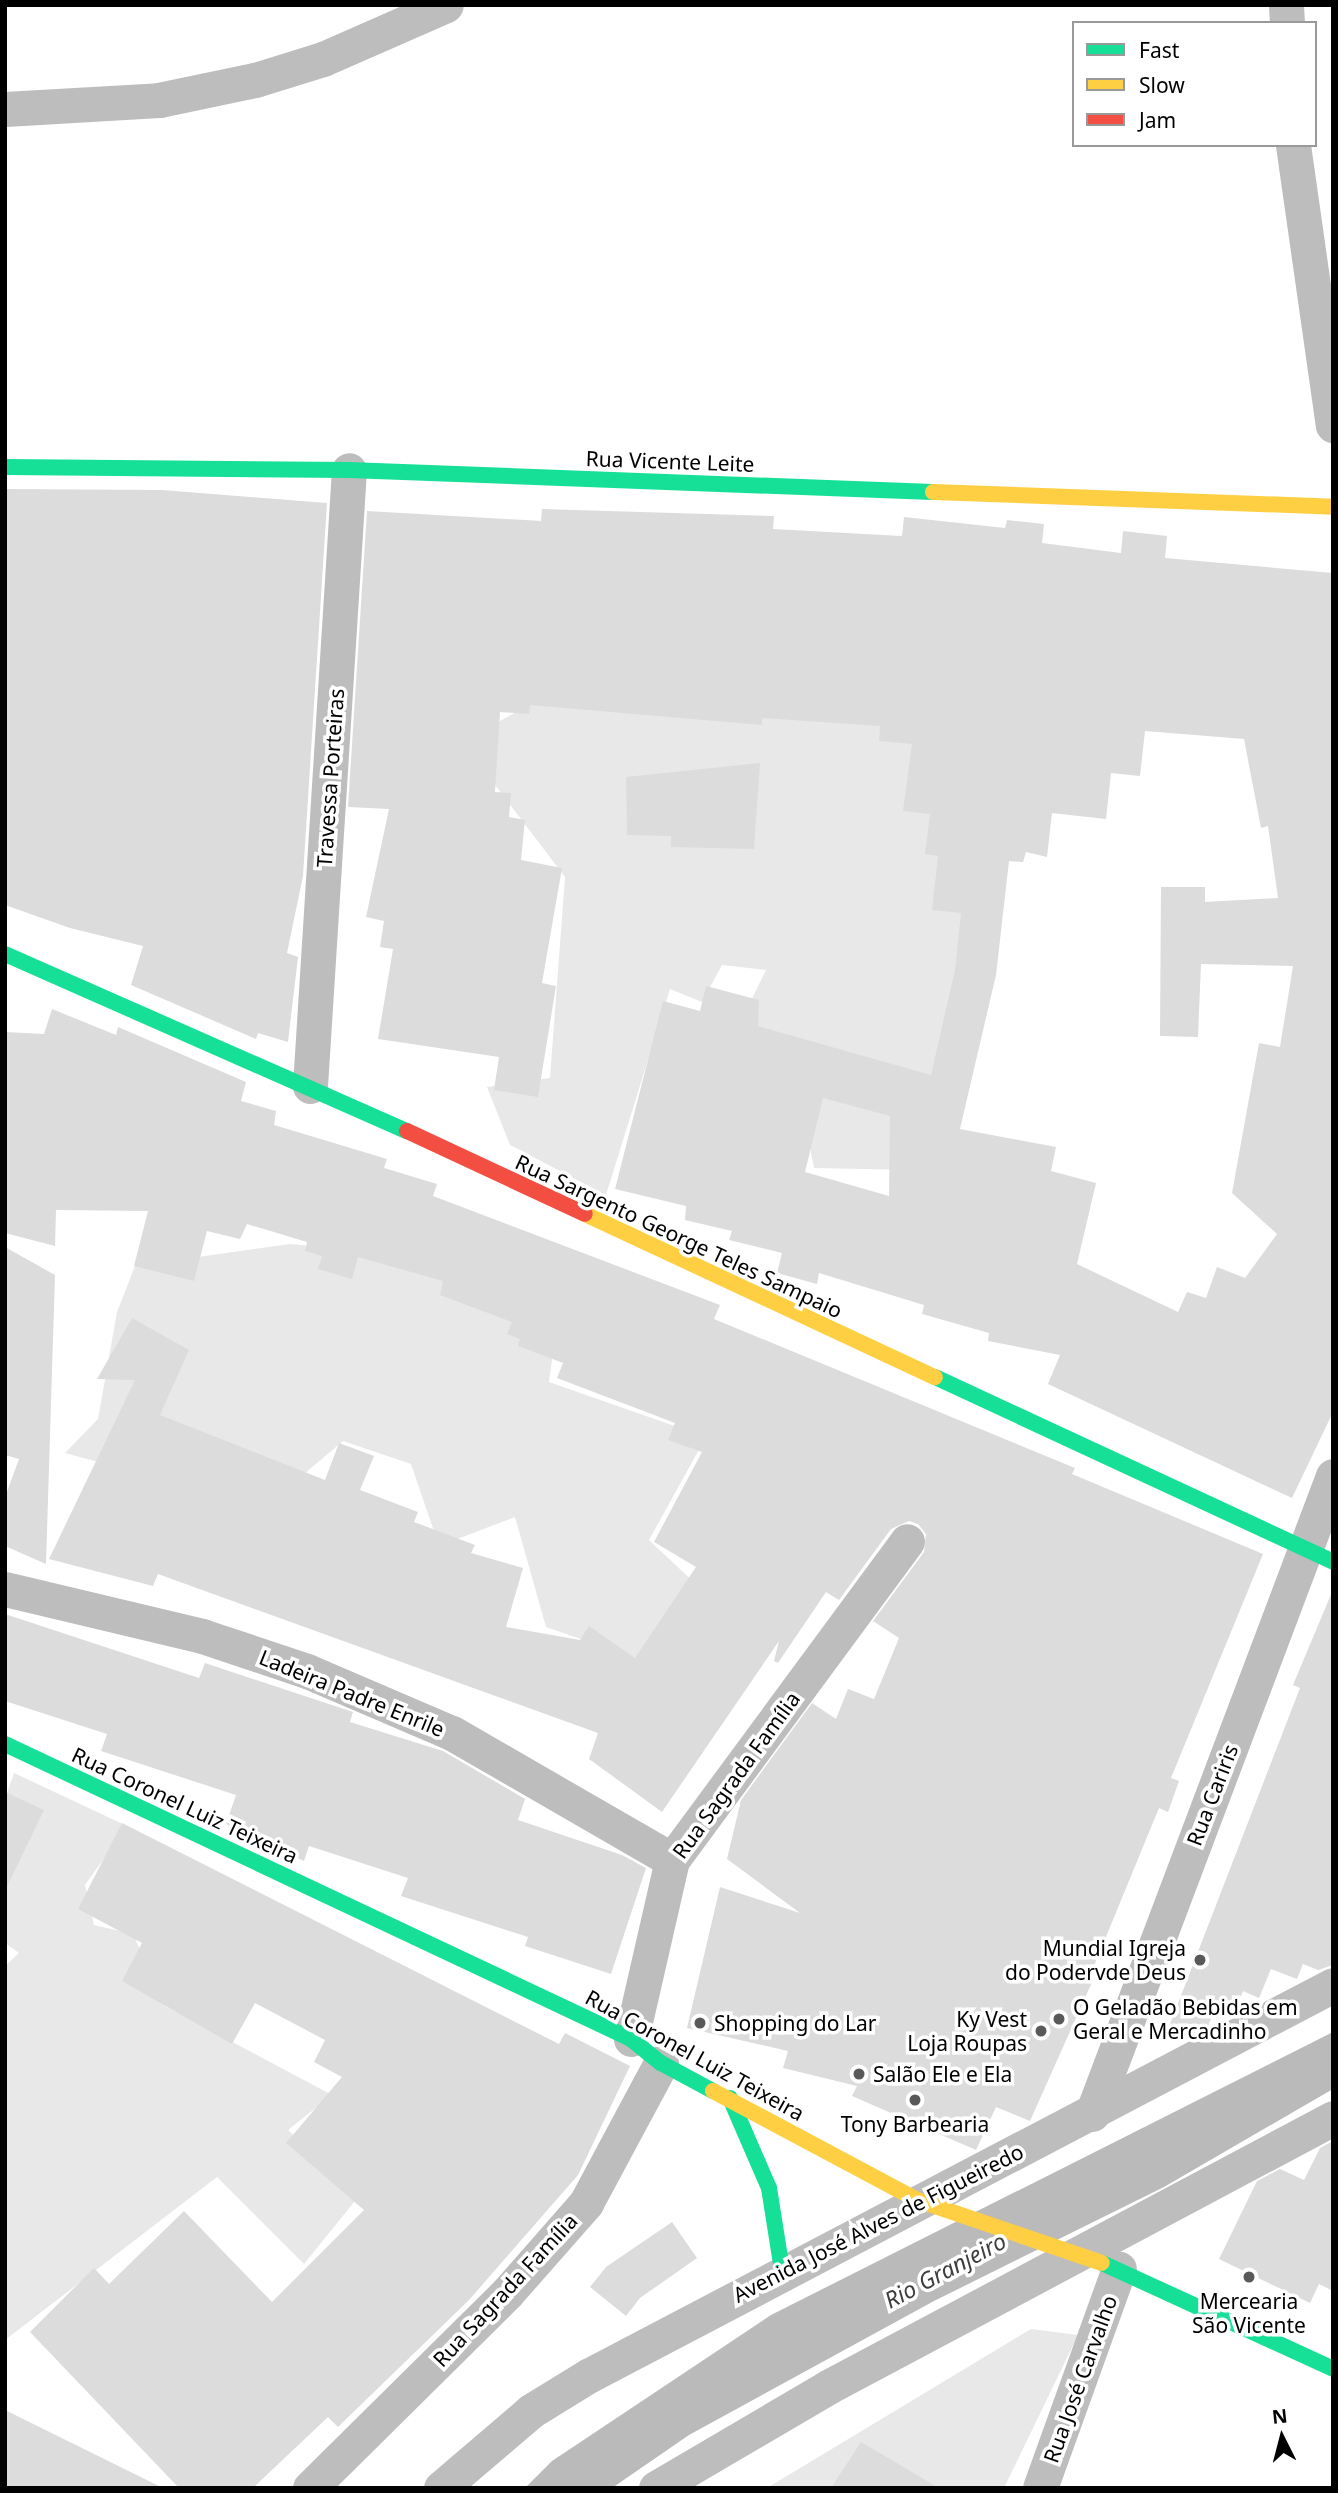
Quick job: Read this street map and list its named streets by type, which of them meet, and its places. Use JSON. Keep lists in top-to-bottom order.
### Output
{
  "streets": {
    "main road": ["Rua Vicente Leite", "Rua Sargento George Teles Sampaio", "Rua Coronel Luiz Teixeira"],
    "street": [
      "Travessa Porteiras",
      "Ladeira Padre Enrile",
      "Rua Sagrada Família",
      "Rua Cariris",
      "Avenida José Alves de Figueiredo",
      "Rua José Carvalho"
    ]
  },
  "crossings": [
    ["Rua Vicente Leite", "Travessa Porteiras"],
    ["Travessa Porteiras", "Rua Sargento George Teles Sampaio"],
    ["Rua Sargento George Teles Sampaio", "Rua Cariris"],
    ["Ladeira Padre Enrile", "Rua Sagrada Família"],
    ["Rua Sagrada Família", "Rua Coronel Luiz Teixeira"],
    ["Rua Cariris", "Avenida José Alves de Figueiredo"],
    ["Rua Coronel Luiz Teixeira", "Avenida José Alves de Figueiredo"],
    ["Rua Coronel Luiz Teixeira", "Rua José Carvalho"]
  ],
  "water": ["Rio Granjeiro"],
  "places": [
    "Mundial Igreja do Podervde Deus",
    "O Geladão Bebidas em Geral e Mercadinho",
    "Shopping do Lar",
    "Ky Vest Loja Roupas",
    "Salão Ele e Ela",
    "Tony Barbearia",
    "Mercearia São Vicente"
  ],
  "legend": ["Fast", "Slow", "Jam"],
  "north": "top"
}
